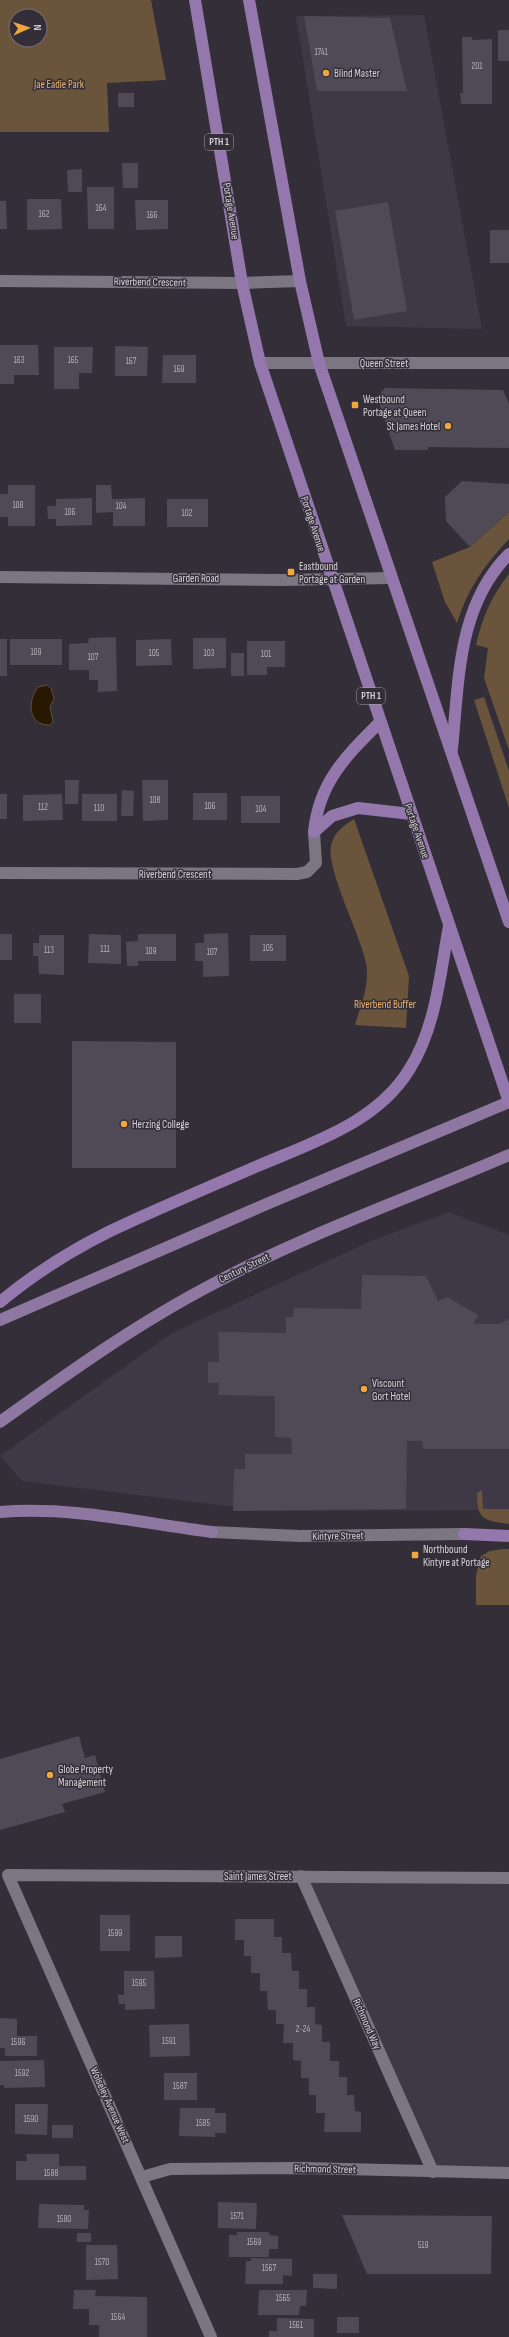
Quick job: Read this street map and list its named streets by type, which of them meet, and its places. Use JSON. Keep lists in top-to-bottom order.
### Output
{
  "streets": {
    "highway": ["PTH 1", "Portage Avenue"],
    "main road": ["Century Street"],
    "street": [
      "Riverbend Crescent",
      "Queen Street",
      "Garden Road",
      "Kintyre Street",
      "Saint James Street",
      "Richmond Way",
      "Wolseley Avenue West",
      "Richmond Street"
    ]
  },
  "crossings": [
    ["Portage Avenue", "Riverbend Crescent"],
    ["Portage Avenue", "Queen Street"],
    ["Portage Avenue", "Garden Road"],
    ["Saint James Street", "Richmond Way"],
    ["Saint James Street", "Wolseley Avenue West"],
    ["Richmond Way", "Richmond Street"],
    ["Wolseley Avenue West", "Richmond Street"]
  ],
  "parks": ["Jae Eadie Park", "Riverbend Buffer"],
  "places": {
    "other": [
      "Blind Master",
      "St James Hotel",
      "Herzing College",
      "Viscount Gort Hotel",
      "Globe Property Management"
    ],
    "transit": ["Westbound Portage at Queen", "Eastbound Portage at Garden", "Northbound Kintyre at Portage"]
  },
  "house_numbers": [
    "1741",
    "201",
    "164",
    "162",
    "166",
    "163",
    "165",
    "167",
    "169",
    "108",
    "104",
    "106",
    "102",
    "109",
    "105",
    "103",
    "101",
    "107",
    "108",
    "106",
    "112",
    "110",
    "104",
    "105",
    "111",
    "113",
    "109",
    "107",
    "1599",
    "1595",
    "2-24",
    "1591",
    "1596",
    "1592",
    "1587",
    "1590",
    "1585",
    "1588",
    "1571",
    "1580",
    "1569",
    "519",
    "1570",
    "1567",
    "1565",
    "1564",
    "1561"
  ],
  "north": "right"
}
